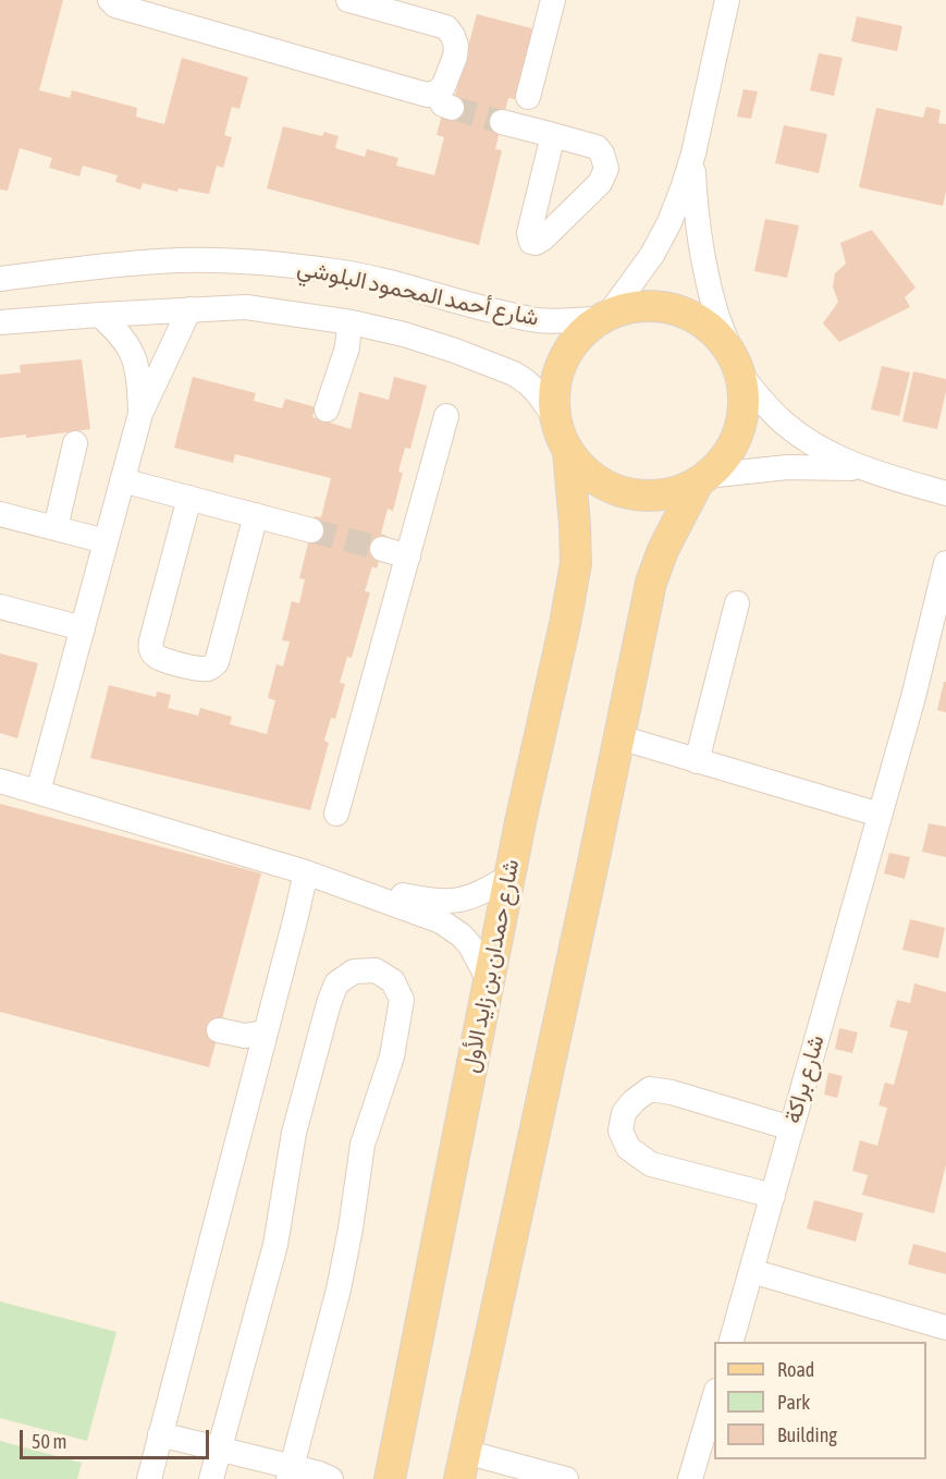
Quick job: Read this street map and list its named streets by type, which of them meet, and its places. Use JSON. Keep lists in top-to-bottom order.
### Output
{
  "streets": {
    "main road": ["شارع حمدان بن زايد الأول"],
    "street": ["شارع أحمد المحمود البلوشي", "شارع براكة"]
  },
  "crossings": [
    ["شارع أحمد المحمود البلوشي", "شارع حمدان بن زايد الأول"]
  ],
  "legend": ["Road", "Park", "Building"],
  "scale_bar": "50 m"
}
